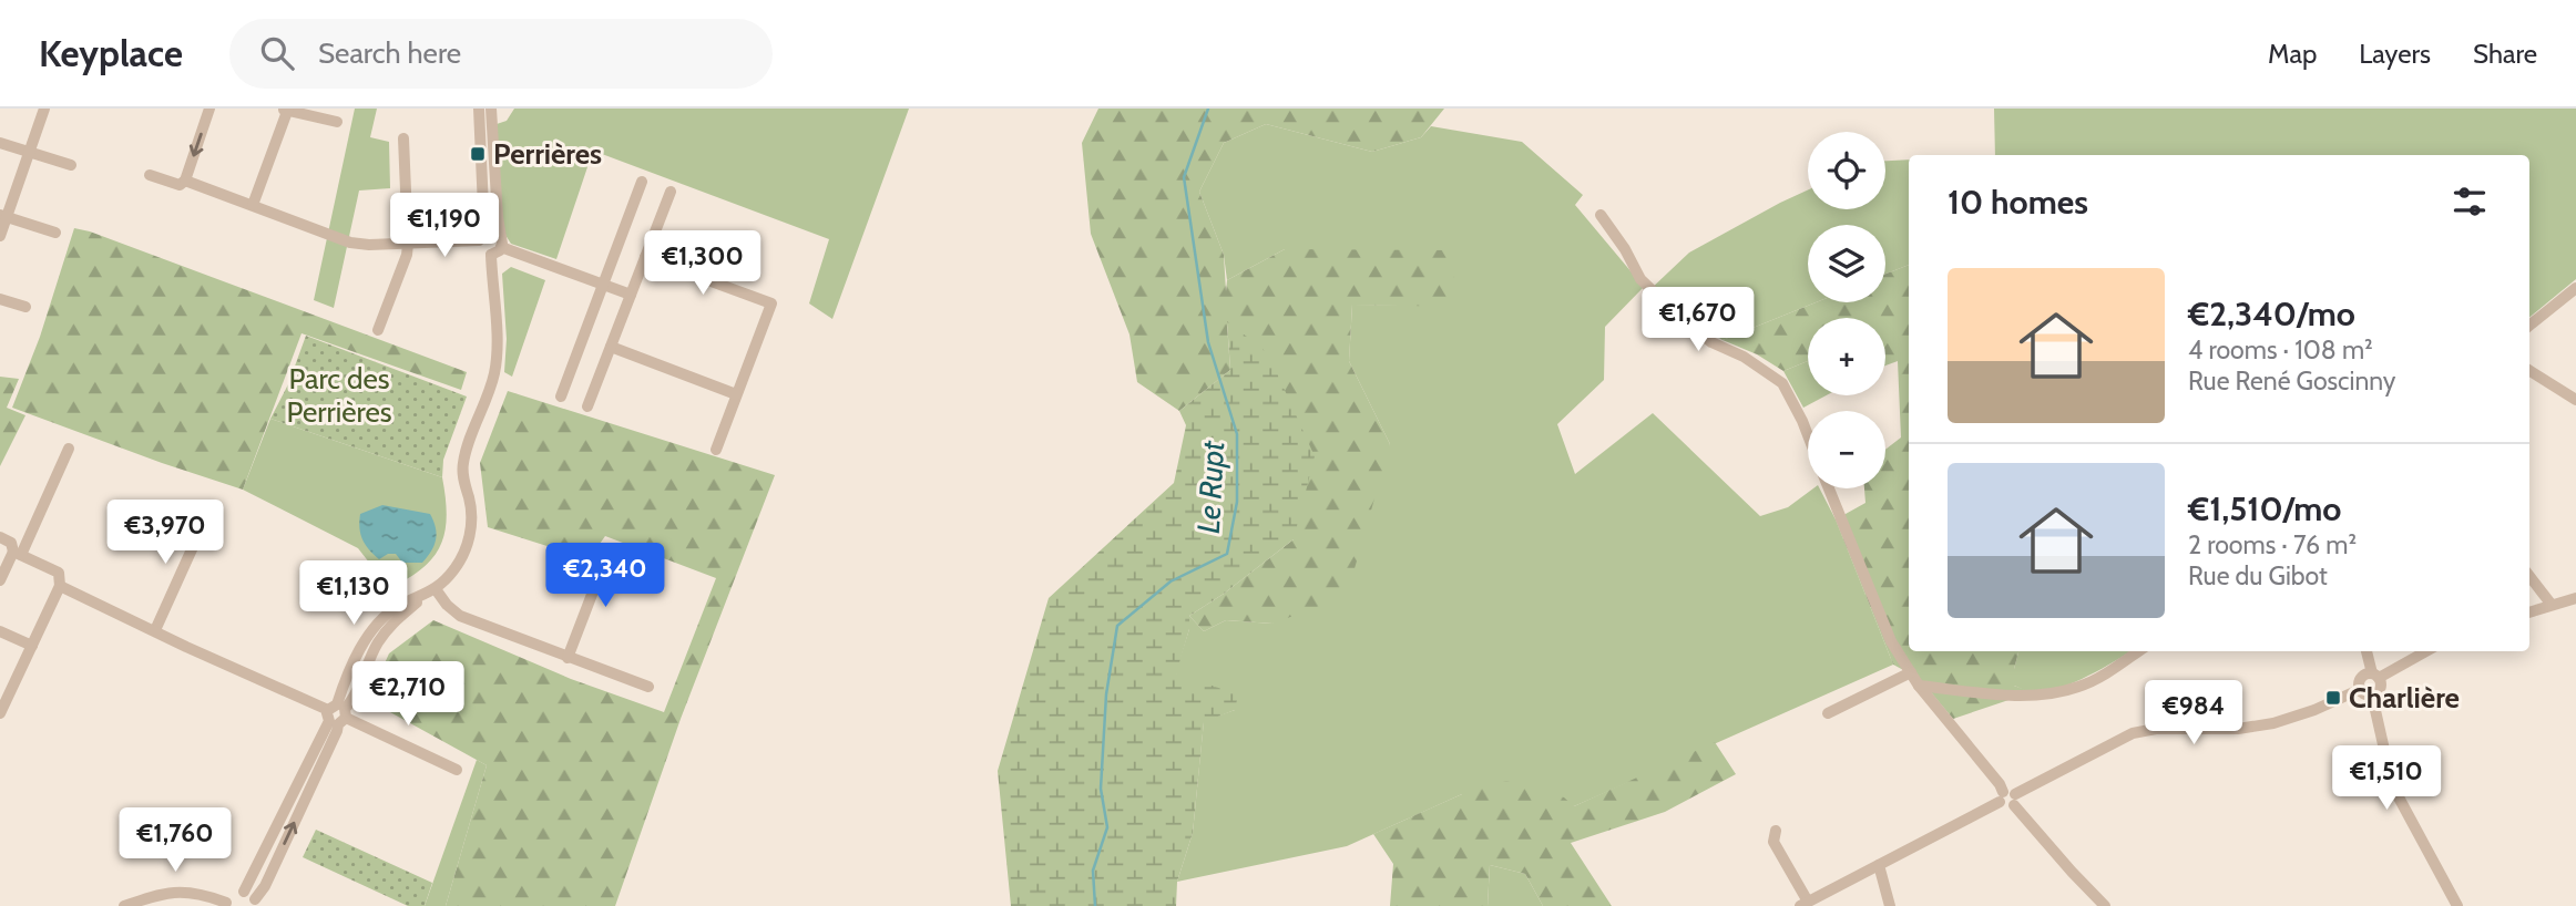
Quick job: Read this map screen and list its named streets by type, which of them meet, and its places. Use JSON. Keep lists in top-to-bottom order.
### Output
{
  "water": ["Le Rupt"],
  "parks": ["Parc des Perrières"],
  "places": {
    "transit": ["Perrières", "Charlière"]
  },
  "page": {
    "header": "Keyplace",
    "search": "Search here",
    "nav": ["Map", "Layers", "Share"],
    "map_buttons": ["+", "−"],
    "heading": "10 homes",
    "price": [
      "€1,190",
      "€1,300",
      "€1,670",
      "€3,970",
      "€2,340",
      "€1,130",
      "€2,710",
      "€984",
      "€1,510",
      "€1,760"
    ],
    "list": [
      {
        "name": "€2,340/mo",
        "note": "4 rooms · 108 m² · Rue René Goscinny"
      },
      {
        "name": "€1,510/mo",
        "note": "2 rooms · 76 m² · Rue du Gibot"
      }
    ]
  }
}
